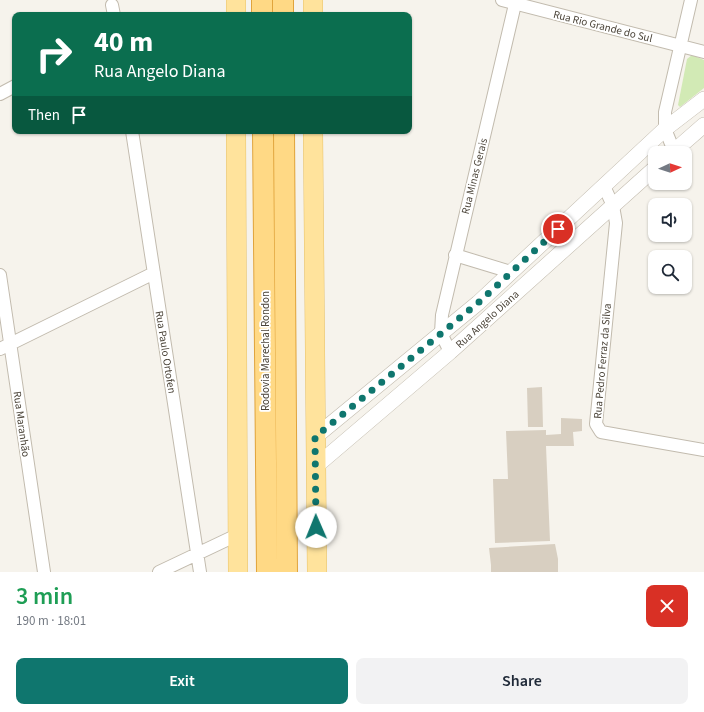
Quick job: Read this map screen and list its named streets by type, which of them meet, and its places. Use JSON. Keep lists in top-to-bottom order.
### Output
{
  "streets": {
    "highway": ["Rodovia Marechal Rondon"],
    "street": [
      "Rua Rio Grande do Sul",
      "Rua Minas Gerais",
      "Rua Angelo Diana",
      "Rua Paulo Ortofen",
      "Rua Pedro Ferraz da Silva",
      "Rua Maranhão"
    ]
  },
  "crossings": [
    ["Rua Rio Grande do Sul", "Rua Minas Gerais"],
    ["Rua Minas Gerais", "Rua Angelo Diana"],
    ["Rua Angelo Diana", "Rua Pedro Ferraz da Silva"]
  ],
  "north": "right",
  "page": {
    "turn": ["40 m", "Rua Angelo Diana"],
    "then": "Then",
    "heading": ["3 min", "190 m · 18:01"],
    "buttons": ["Exit", "Share"]
  }
}
